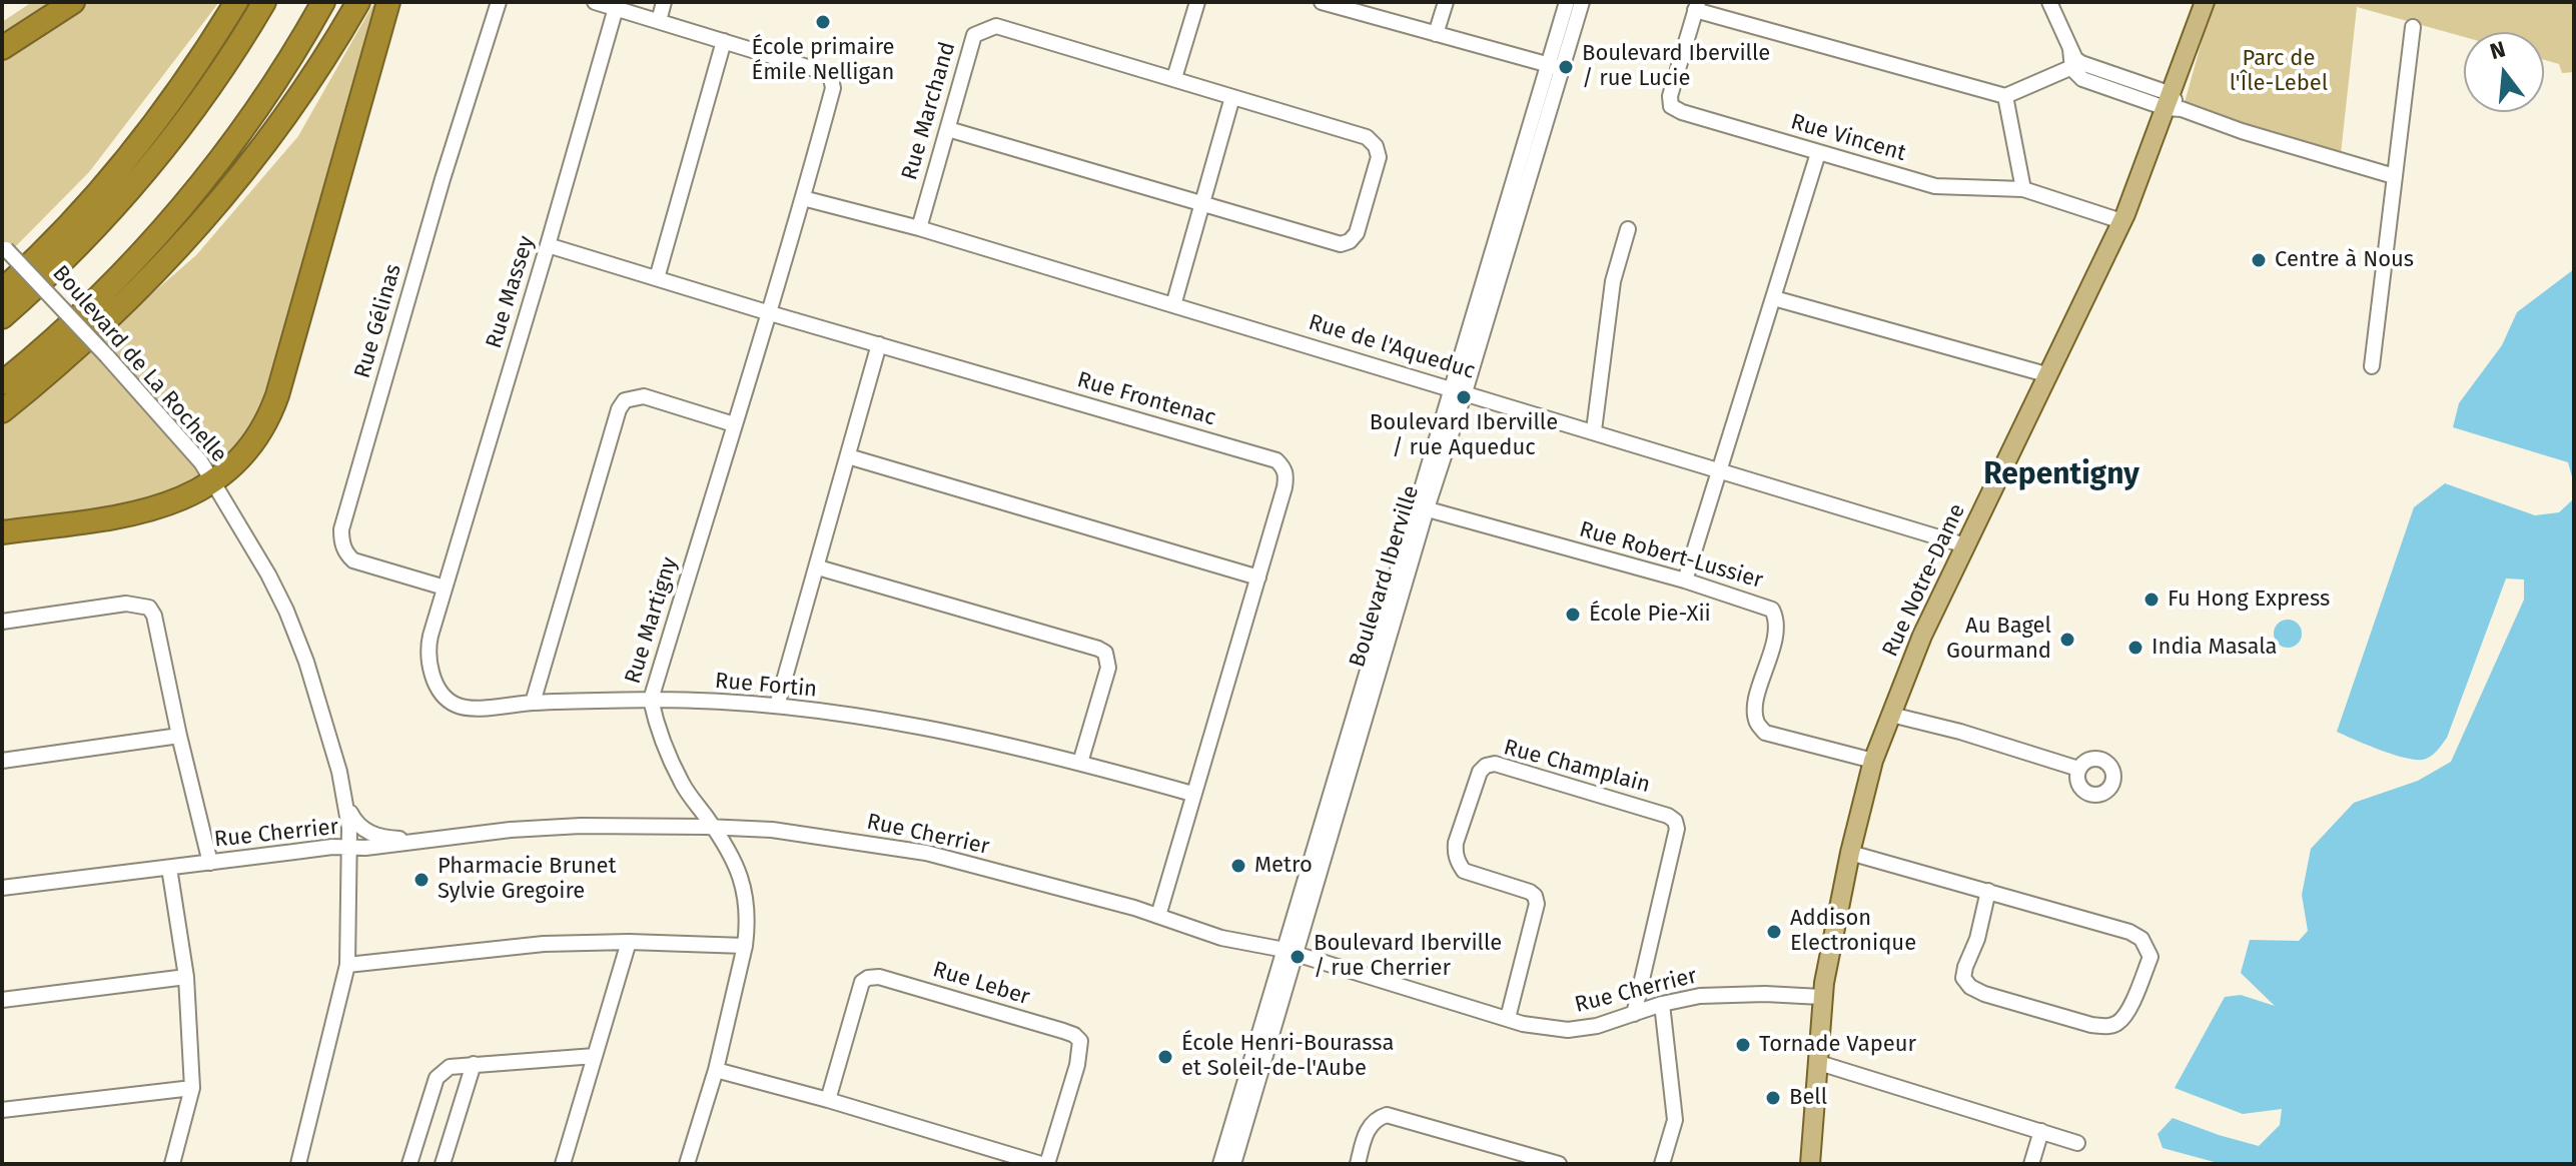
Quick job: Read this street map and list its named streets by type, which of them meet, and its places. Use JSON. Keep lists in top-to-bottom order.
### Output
{
  "streets": {
    "main road": ["Rue Notre-Dame"],
    "street": [
      "Rue Marchand",
      "Rue Vincent",
      "Rue Massey",
      "Rue Gélinas",
      "Rue de l'Aqueduc",
      "Boulevard de La Rochelle",
      "Rue Frontenac",
      "Rue Robert-Lussier",
      "Boulevard Iberville",
      "Rue Martigny",
      "Rue Fortin",
      "Rue Champlain",
      "Rue Cherrier",
      "Rue Leber"
    ]
  },
  "crossings": [
    ["Rue Marchand", "Rue de l'Aqueduc"],
    ["Rue Vincent", "Rue Notre-Dame"],
    ["Rue Massey", "Rue Gélinas"],
    ["Rue Massey", "Rue Frontenac"],
    ["Rue Massey", "Rue Fortin"],
    ["Rue Gélinas", "Rue Fortin"],
    ["Rue de l'Aqueduc", "Boulevard Iberville"],
    ["Rue de l'Aqueduc", "Rue Notre-Dame"],
    ["Rue de l'Aqueduc", "Rue Martigny"],
    ["Boulevard de La Rochelle", "Rue Cherrier"],
    ["Rue Frontenac", "Rue Martigny"],
    ["Rue Frontenac", "Rue Fortin"],
    ["Rue Frontenac", "Rue Cherrier"],
    ["Rue Robert-Lussier", "Boulevard Iberville"],
    ["Rue Robert-Lussier", "Rue Notre-Dame"],
    ["Boulevard Iberville", "Rue Cherrier"],
    ["Rue Notre-Dame", "Rue Cherrier"],
    ["Rue Martigny", "Rue Fortin"],
    ["Rue Martigny", "Rue Cherrier"],
    ["Rue Champlain", "Rue Cherrier"]
  ],
  "districts": ["Repentigny"],
  "parks": ["Parc de l'Île-Lebel"],
  "places": [
    "École primaire Émile Nelligan",
    "Boulevard Iberville / rue Lucie",
    "Centre à Nous",
    "Boulevard Iberville / rue Aqueduc",
    "Fu Hong Express",
    "École Pie-Xii",
    "Au Bagel Gourmand",
    "India Masala",
    "Metro",
    "Pharmacie Brunet Sylvie Gregoire",
    "Addison Electronique",
    "Boulevard Iberville / rue Cherrier",
    "Tornade Vapeur",
    "École Henri-Bourassa et Soleil-de-l'Aube",
    "Bell"
  ],
  "north": "top"
}
